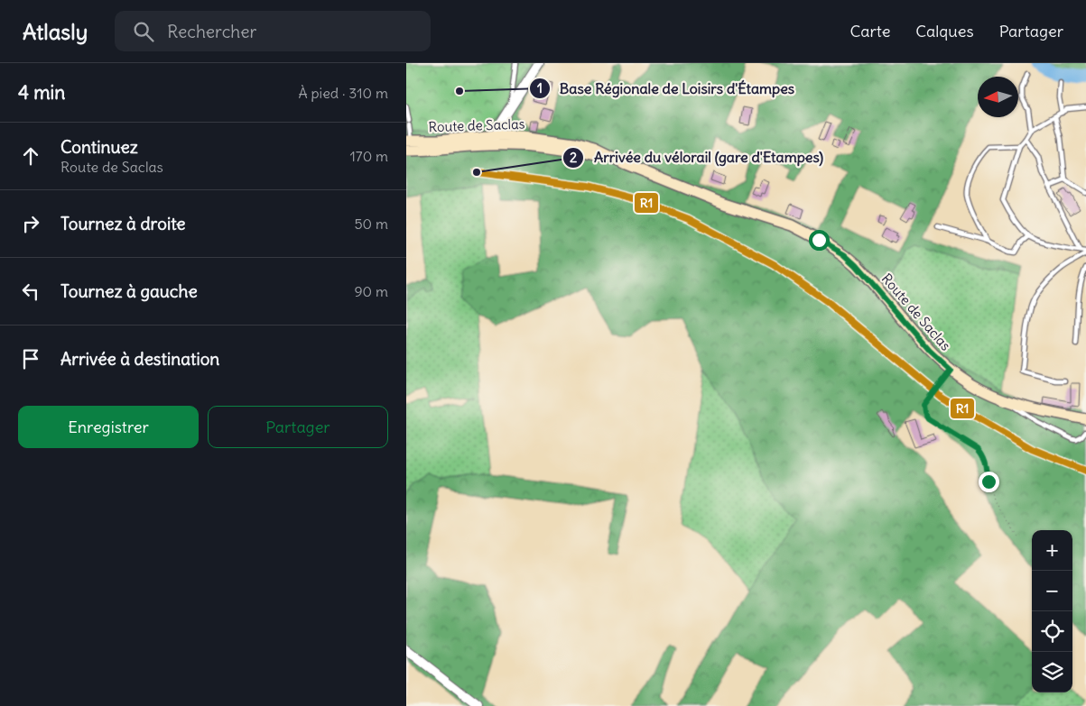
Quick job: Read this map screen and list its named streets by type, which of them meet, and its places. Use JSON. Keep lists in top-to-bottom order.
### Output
{
  "streets": {
    "main road": ["Route de Saclas"]
  },
  "places": ["Base Régionale de Loisirs d'Étampes", "Arrivée du vélorail (gare d'Etampes)"],
  "lines": ["transit line R1"],
  "north": "left",
  "page": {
    "header": "Atlasly",
    "search": "Rechercher",
    "nav": ["Carte", "Calques", "Partager"],
    "heading": ["4 min", "À pied · 310 m"],
    "list": [
      ["Continuez", "Route de Saclas", "170 m"],
      ["Tournez à droite", "50 m"],
      ["Tournez à gauche", "90 m"],
      "Arrivée à destination"
    ],
    "buttons": ["Enregistrer", "Partager"],
    "map_buttons": ["+", "−"]
  }
}
